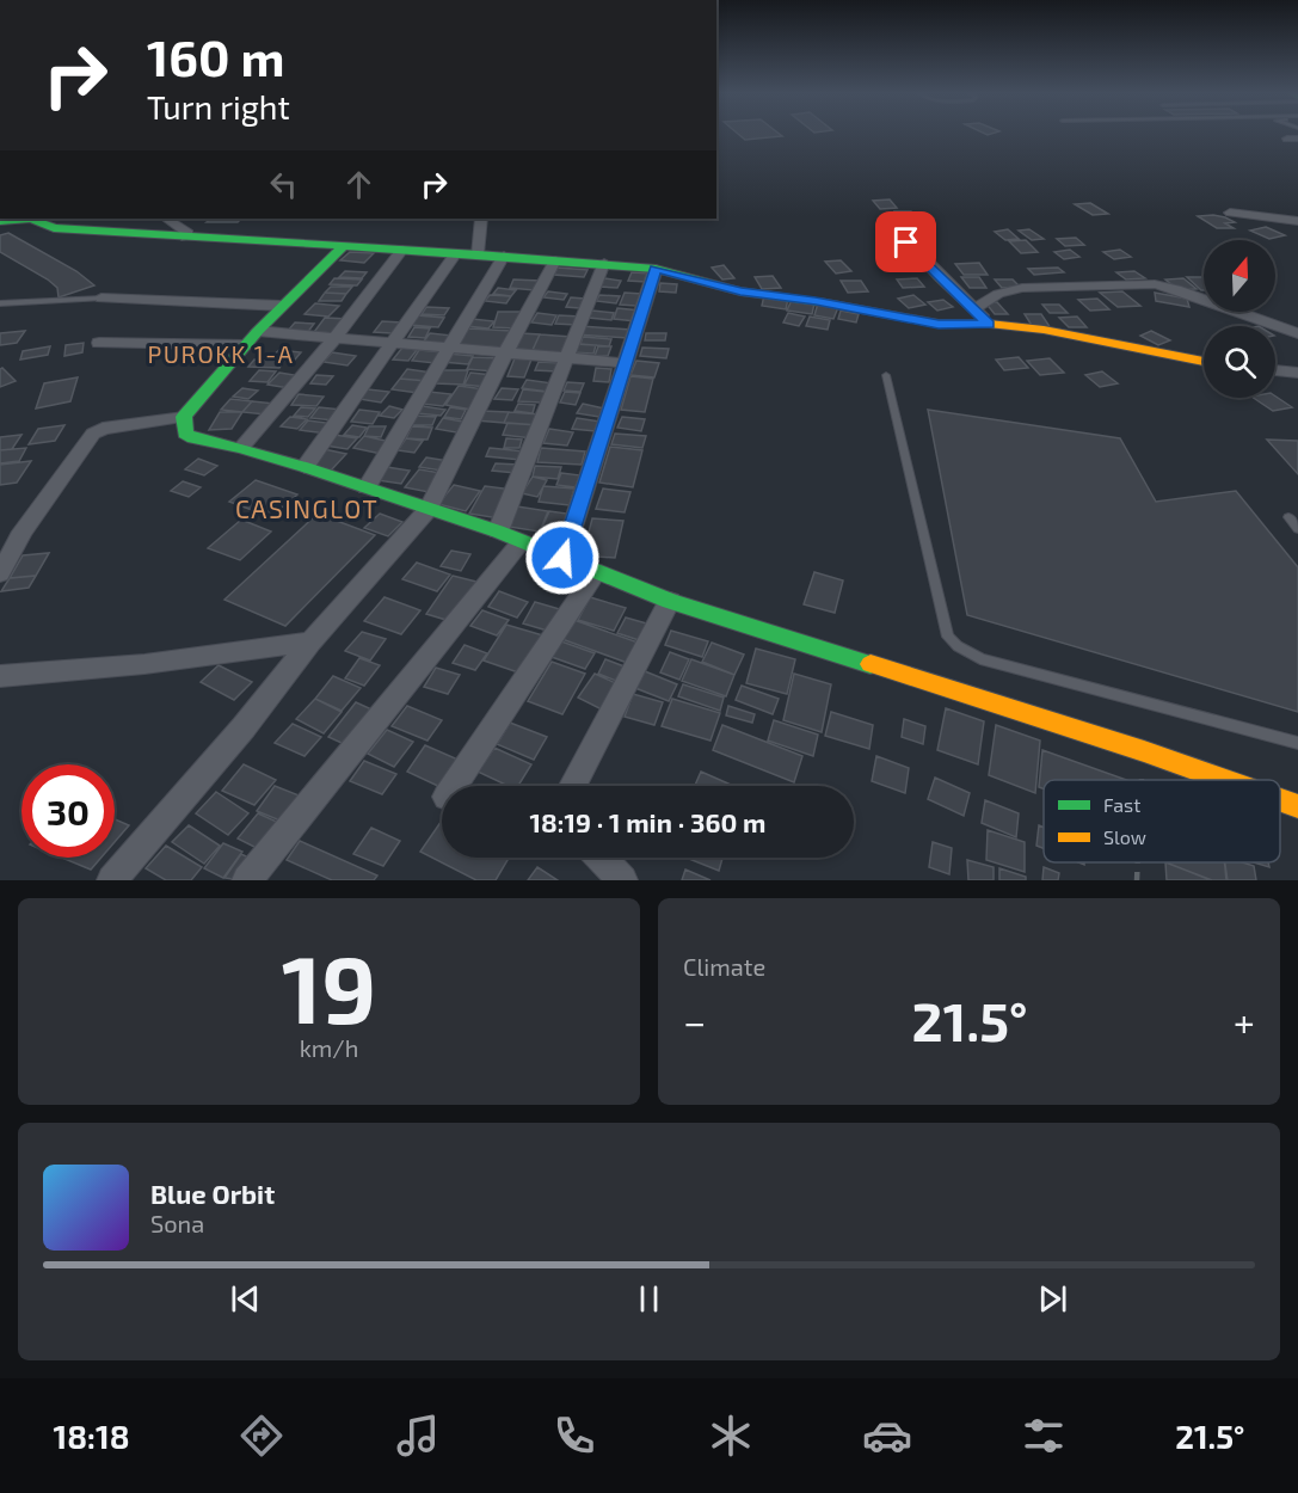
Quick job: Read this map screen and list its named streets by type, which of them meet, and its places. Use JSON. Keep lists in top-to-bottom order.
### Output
{
  "districts": ["PUROKK 1-A", "CASINGLOT"],
  "legend": ["Fast", "Slow"],
  "north": "top",
  "page": {
    "turn": ["160 m", "Turn right"],
    "limit": "30",
    "trip": "18:19 · 1 min · 360 m",
    "tile": [
      ["19", "km/h"],
      "Climate"
    ],
    "heat": ["−", "21.5°", "+"],
    "song": ["Blue Orbit", "Sona"],
    "tabs": ["18:18", "21.5°"]
  }
}
